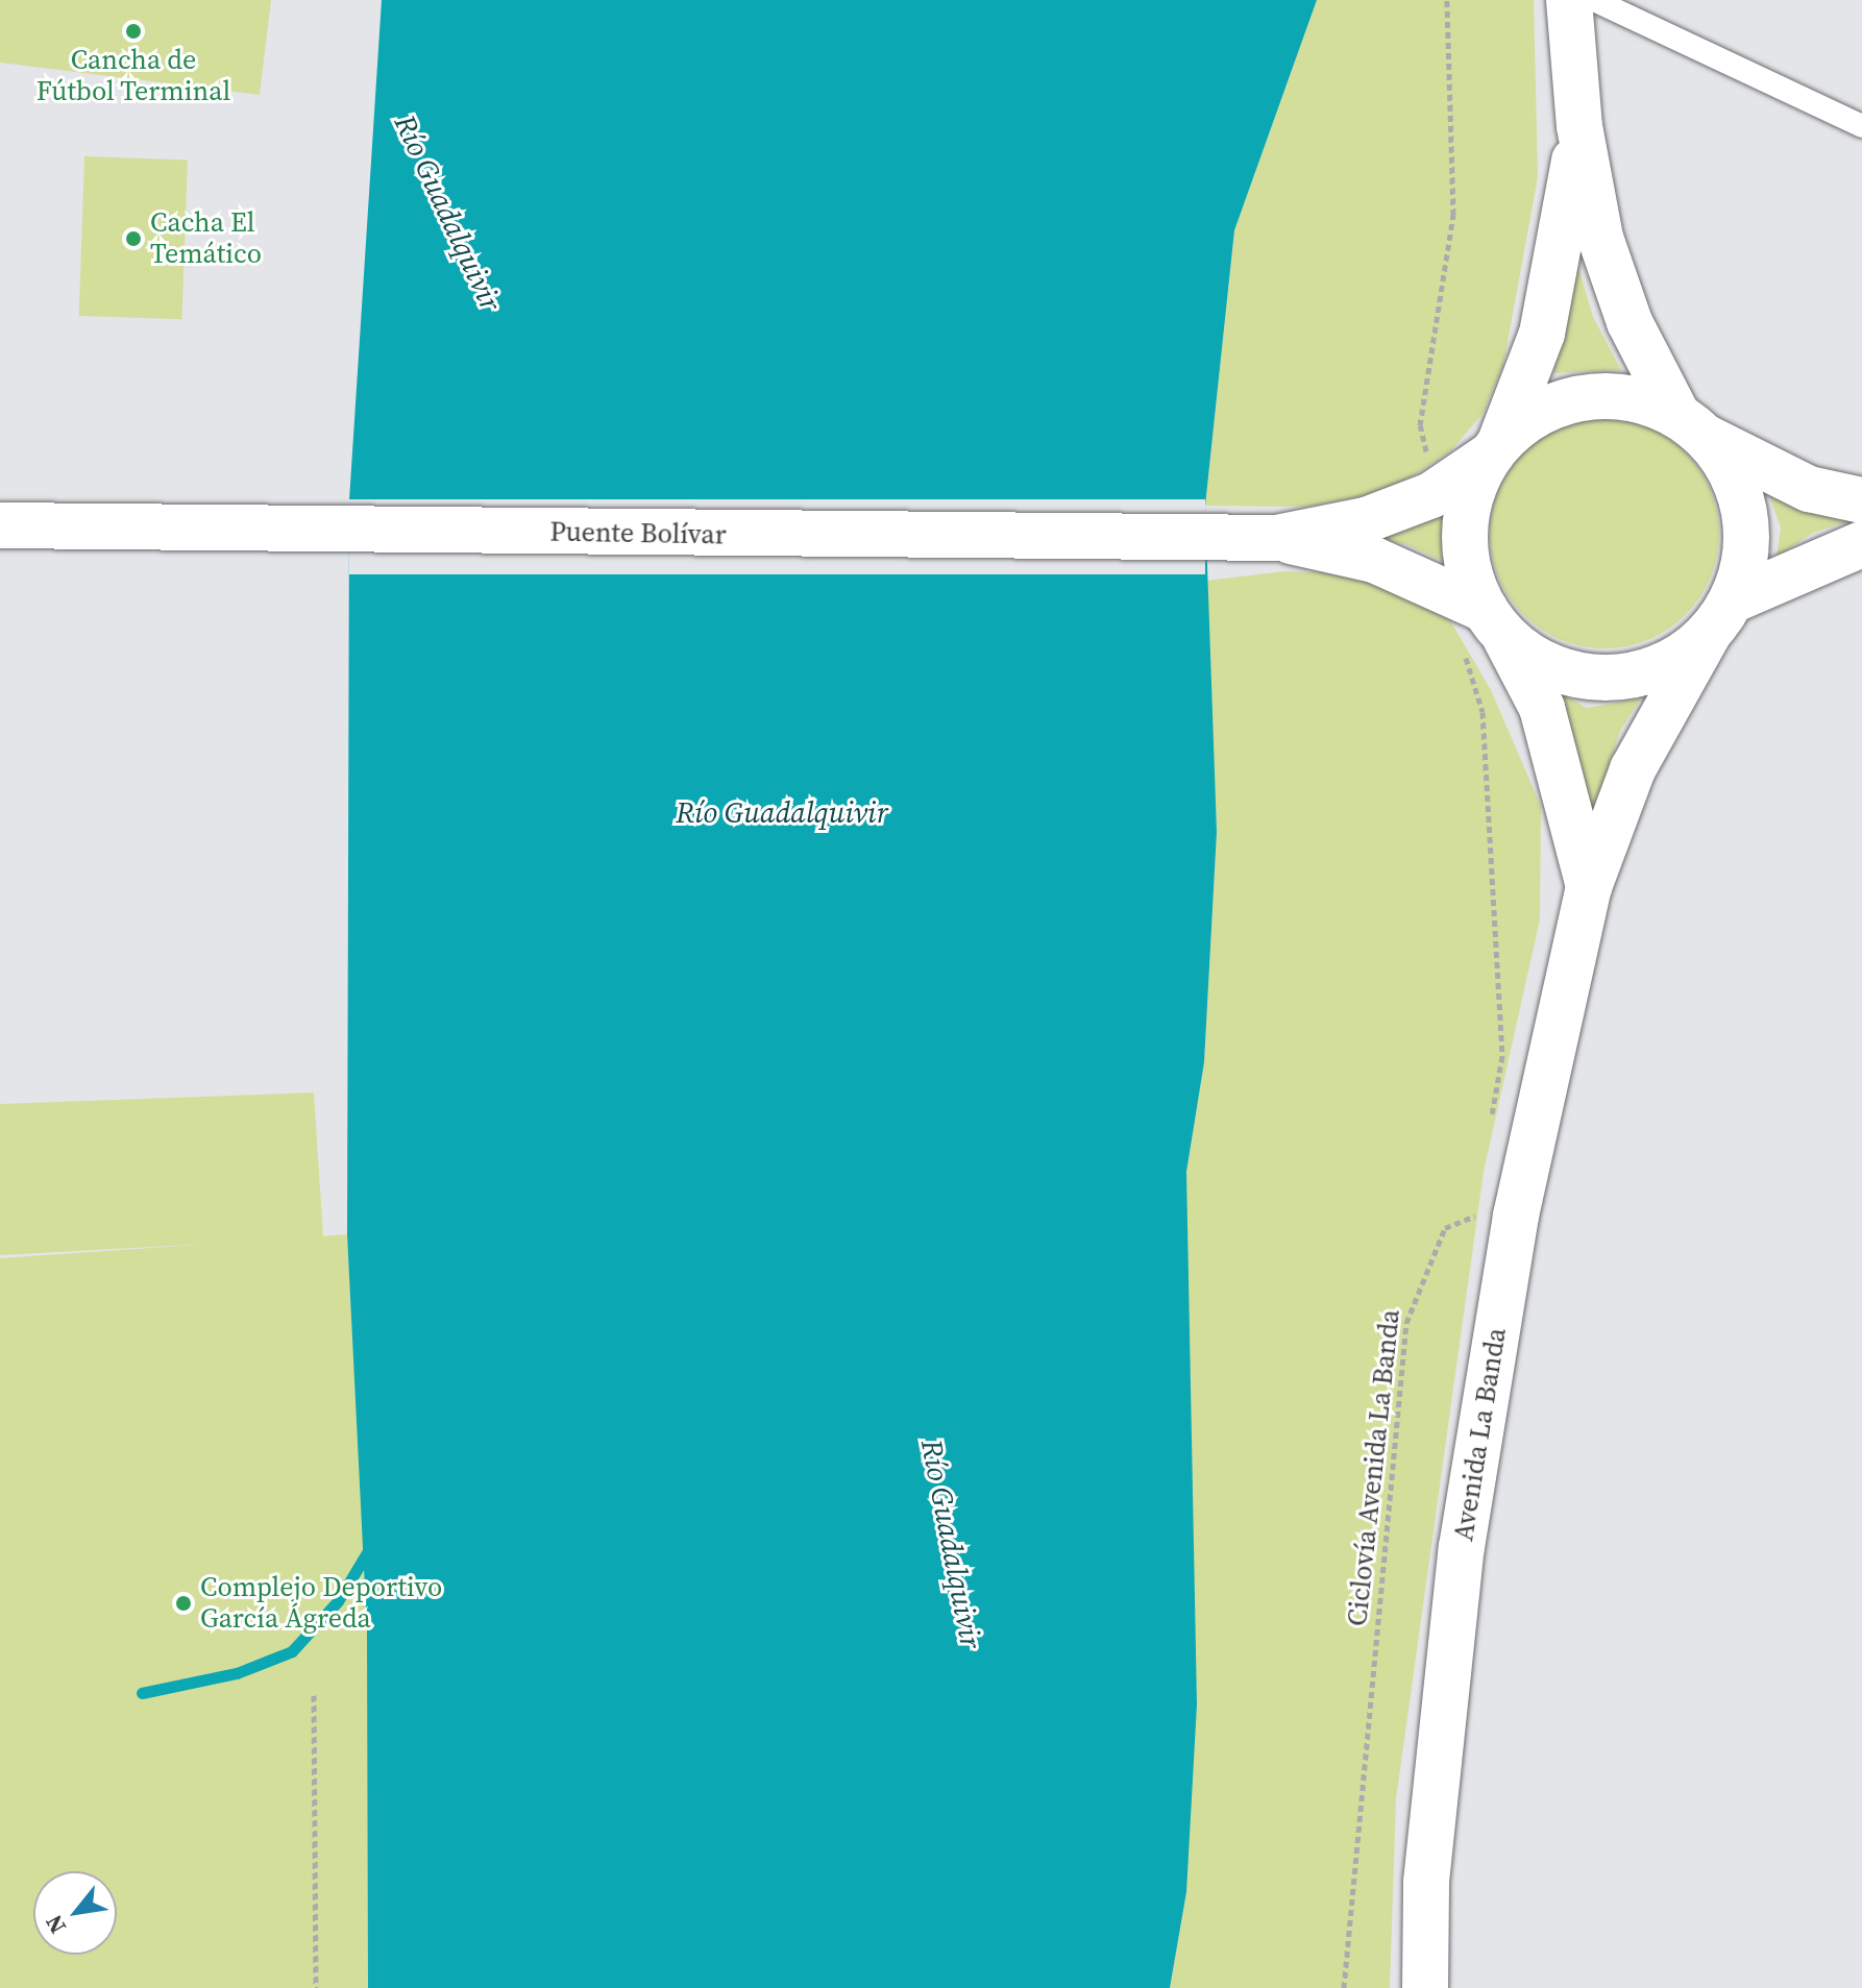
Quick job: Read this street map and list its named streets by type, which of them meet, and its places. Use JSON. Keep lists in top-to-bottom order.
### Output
{
  "streets": {
    "main road": ["Puente Bolívar", "Avenida La Banda"],
    "path": ["Ciclovía Avenida La Banda"]
  },
  "crossings": [
    ["Puente Bolívar", "Avenida La Banda"]
  ],
  "water": ["Río Guadalquivir"],
  "places": ["Cancha de Fútbol Terminal", "Cacha El Temático", "Complejo Deportivo García Ágreda"],
  "north": "bottom left"
}
